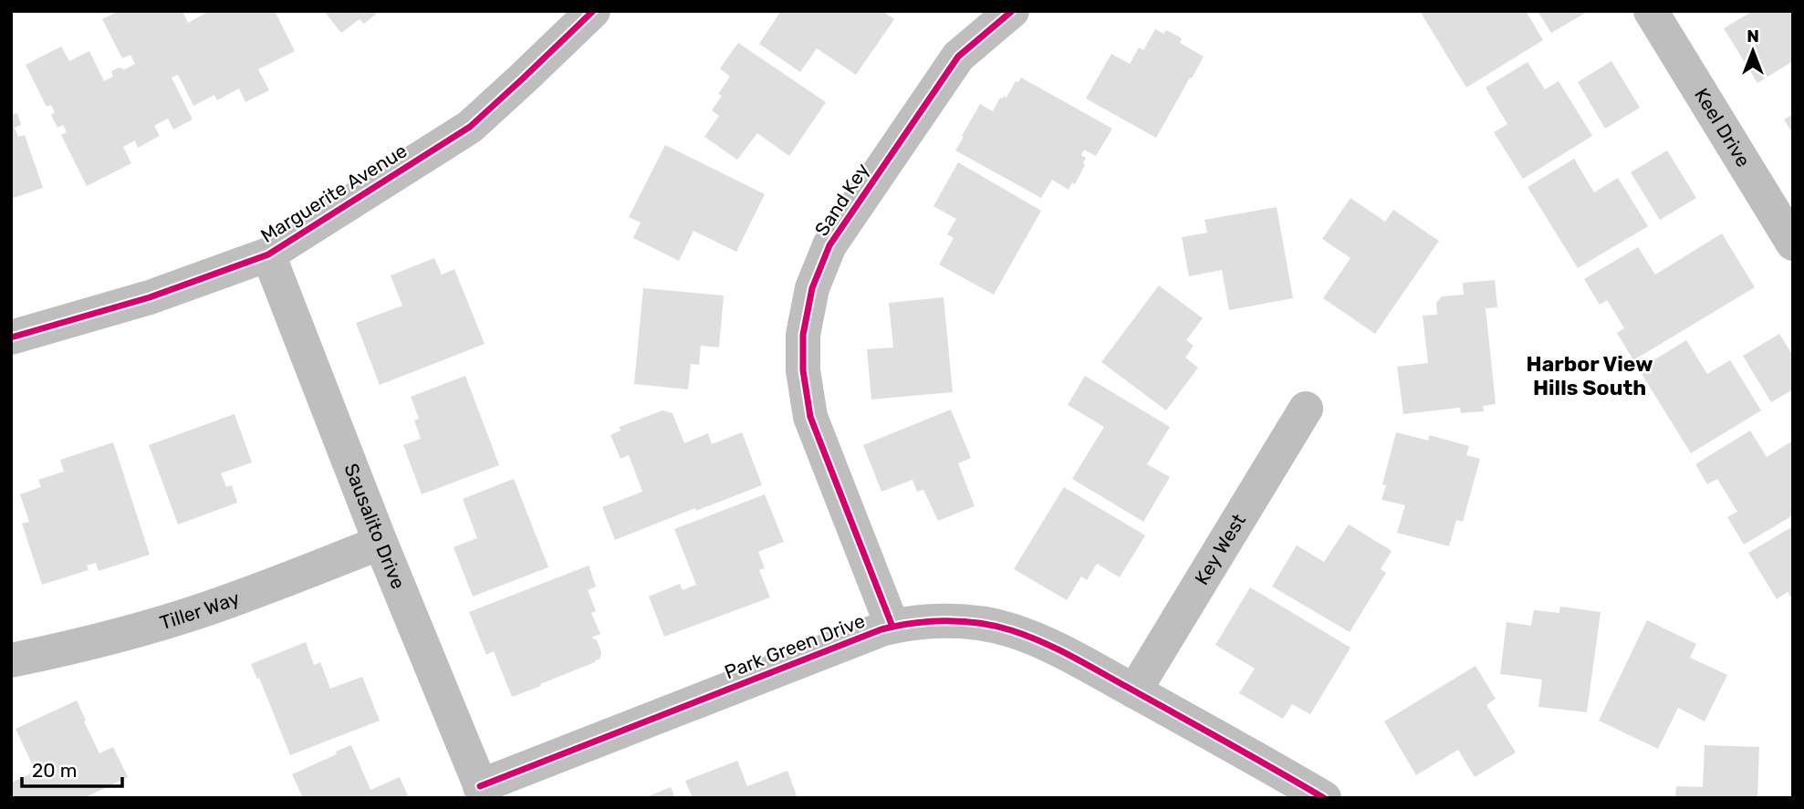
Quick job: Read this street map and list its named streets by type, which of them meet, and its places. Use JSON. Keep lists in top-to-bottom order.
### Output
{
  "streets": {
    "street": [
      "Keel Drive",
      "Marguerite Avenue",
      "Sand Key",
      "Sausalito Drive",
      "Key West",
      "Tiller Way",
      "Park Green Drive"
    ]
  },
  "crossings": [
    ["Marguerite Avenue", "Sausalito Drive"],
    ["Sand Key", "Park Green Drive"],
    ["Sausalito Drive", "Tiller Way"],
    ["Sausalito Drive", "Park Green Drive"],
    ["Key West", "Park Green Drive"]
  ],
  "districts": ["Harbor View Hills South"],
  "scale_bar": "20 m",
  "north": "top"
}
